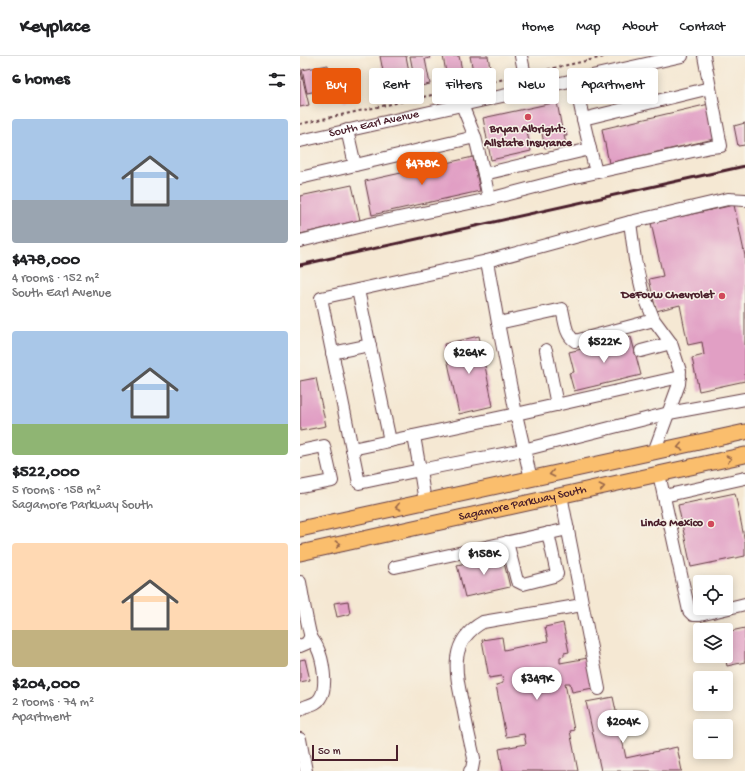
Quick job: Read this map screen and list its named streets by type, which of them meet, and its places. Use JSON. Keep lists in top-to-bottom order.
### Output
{
  "streets": {
    "main road": ["Sagamore Parkway South"],
    "street": ["South Earl Avenue"]
  },
  "places": ["Bryan Albright: Allstate Insurance", "DeFouw Chevrolet", "Lindo Mexico"],
  "scale_bar": "50 m",
  "page": {
    "header": "Keyplace",
    "nav": [
      "Home",
      "Map",
      "About",
      "Contact"
    ],
    "heading": "6 homes",
    "chip": [
      "Buy",
      "Rent",
      "Filters",
      "New",
      "Apartment"
    ],
    "list": [
      {
        "name": "$478,000",
        "note": "4 rooms · 152 m² · South Earl Avenue"
      },
      {
        "name": "$522,000",
        "note": "5 rooms · 158 m² · Sagamore Parkway South"
      },
      {
        "name": "$204,000",
        "note": "2 rooms · 74 m² · Apartment"
      }
    ],
    "price": [
      "$478K",
      "$522K",
      "$264K",
      "$158K",
      "$349K",
      "$204K"
    ],
    "map_buttons": ["+", "−"],
    "scale": "50 m"
  }
}
